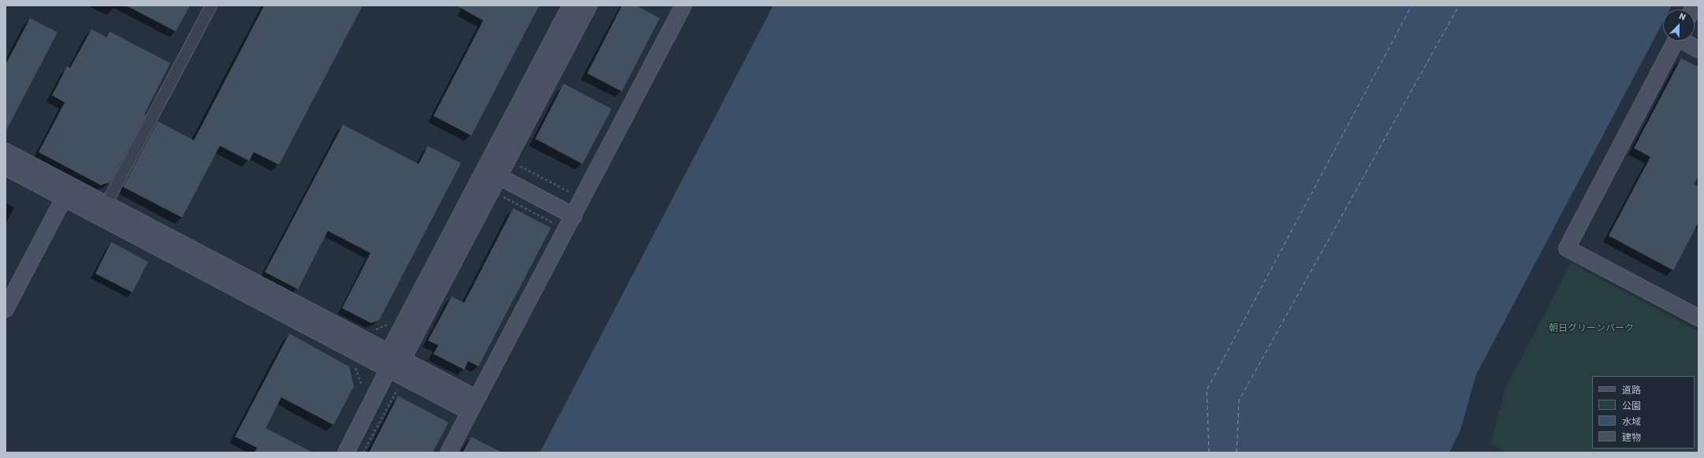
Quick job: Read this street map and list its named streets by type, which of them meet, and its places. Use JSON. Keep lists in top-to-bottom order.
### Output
{
  "parks": ["朝日グリーンパーク"],
  "legend": [
    "道路",
    "公園",
    "水域",
    "建物"
  ],
  "north": "top right"
}
